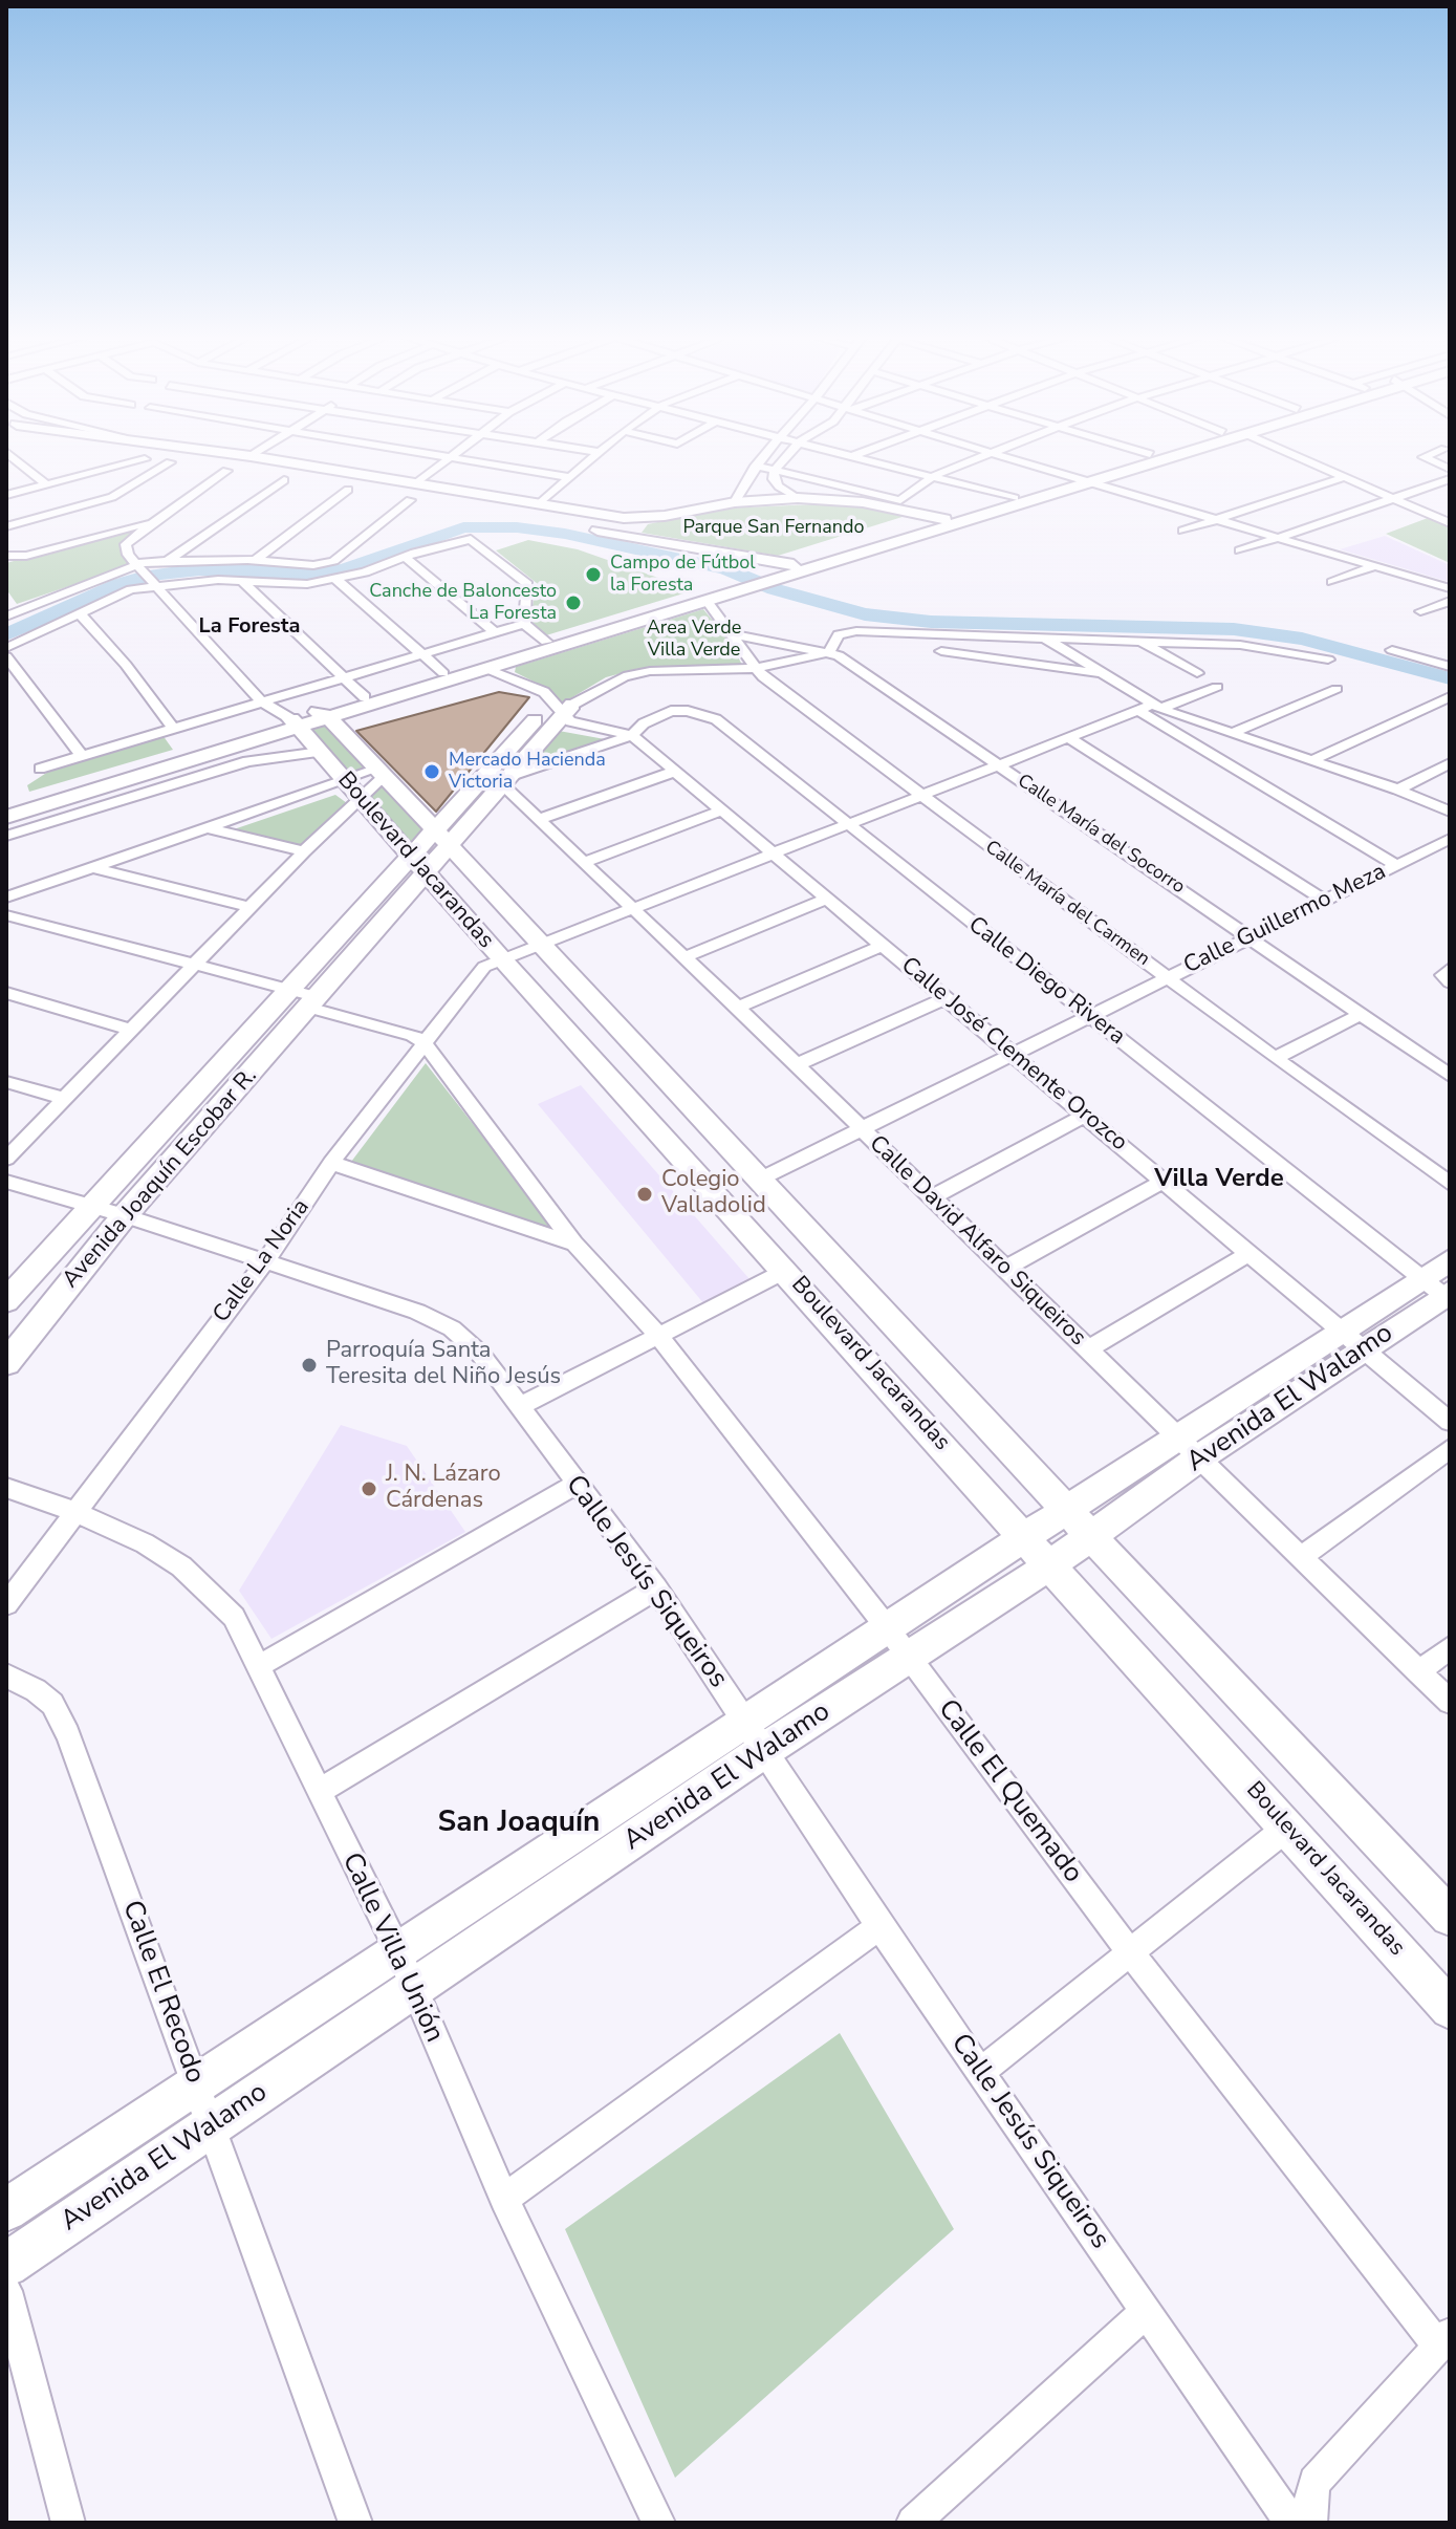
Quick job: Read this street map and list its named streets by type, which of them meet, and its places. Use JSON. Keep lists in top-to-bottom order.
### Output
{
  "streets": {
    "main road": ["Boulevard Jacarandas", "Avenida Joaquín Escobar R.", "Avenida El Walamo"],
    "street": [
      "Calle María del Socorro",
      "Calle María del Carmen",
      "Calle Guillermo Meza",
      "Calle Diego Rivera",
      "Calle José Clemente Orozco",
      "Calle David Alfaro Siqueiros",
      "Calle La Noria",
      "Calle Jesús Siqueiros",
      "Calle El Quemado",
      "Calle Villa Unión",
      "Calle El Recodo"
    ]
  },
  "crossings": [
    ["Calle María del Socorro", "Calle María del Carmen"],
    ["Calle María del Socorro", "Calle Guillermo Meza"],
    ["Calle María del Socorro", "Calle La Noria"],
    ["Boulevard Jacarandas", "Calle Guillermo Meza"],
    ["Boulevard Jacarandas", "Avenida Joaquín Escobar R."],
    ["Boulevard Jacarandas", "Calle La Noria"],
    ["Boulevard Jacarandas", "Avenida El Walamo"],
    ["Calle María del Carmen", "Calle Guillermo Meza"],
    ["Calle María del Carmen", "Calle La Noria"],
    ["Calle Guillermo Meza", "Calle Diego Rivera"],
    ["Calle Guillermo Meza", "Calle José Clemente Orozco"],
    ["Calle Guillermo Meza", "Calle David Alfaro Siqueiros"],
    ["Calle Diego Rivera", "Calle José Clemente Orozco"],
    ["Calle Diego Rivera", "Avenida Joaquín Escobar R."],
    ["Calle Diego Rivera", "Calle David Alfaro Siqueiros"],
    ["Calle Diego Rivera", "Calle La Noria"],
    ["Calle Diego Rivera", "Avenida El Walamo"],
    ["Calle José Clemente Orozco", "Avenida Joaquín Escobar R."],
    ["Calle José Clemente Orozco", "Calle La Noria"],
    ["Calle José Clemente Orozco", "Avenida El Walamo"],
    ["Avenida Joaquín Escobar R.", "Calle David Alfaro Siqueiros"],
    ["Avenida Joaquín Escobar R.", "Calle Jesús Siqueiros"],
    ["Calle David Alfaro Siqueiros", "Calle La Noria"],
    ["Calle David Alfaro Siqueiros", "Avenida El Walamo"],
    ["Calle La Noria", "Calle Jesús Siqueiros"],
    ["Calle La Noria", "Calle El Quemado"],
    ["Calle La Noria", "Calle Villa Unión"],
    ["Avenida El Walamo", "Calle Jesús Siqueiros"],
    ["Avenida El Walamo", "Calle El Quemado"],
    ["Avenida El Walamo", "Calle Villa Unión"],
    ["Avenida El Walamo", "Calle El Recodo"]
  ],
  "districts": ["La Foresta", "Villa Verde", "San Joaquín"],
  "parks": ["Parque San Fernando", "Area Verde Villa Verde"],
  "places": [
    "Campo de Fútbol la Foresta",
    "Canche de Baloncesto La Foresta",
    "Mercado Hacienda Victoria",
    "Colegio Valladolid",
    "Parroquía Santa Teresita del Niño Jesús",
    "J. N. Lázaro Cárdenas"
  ]
}
